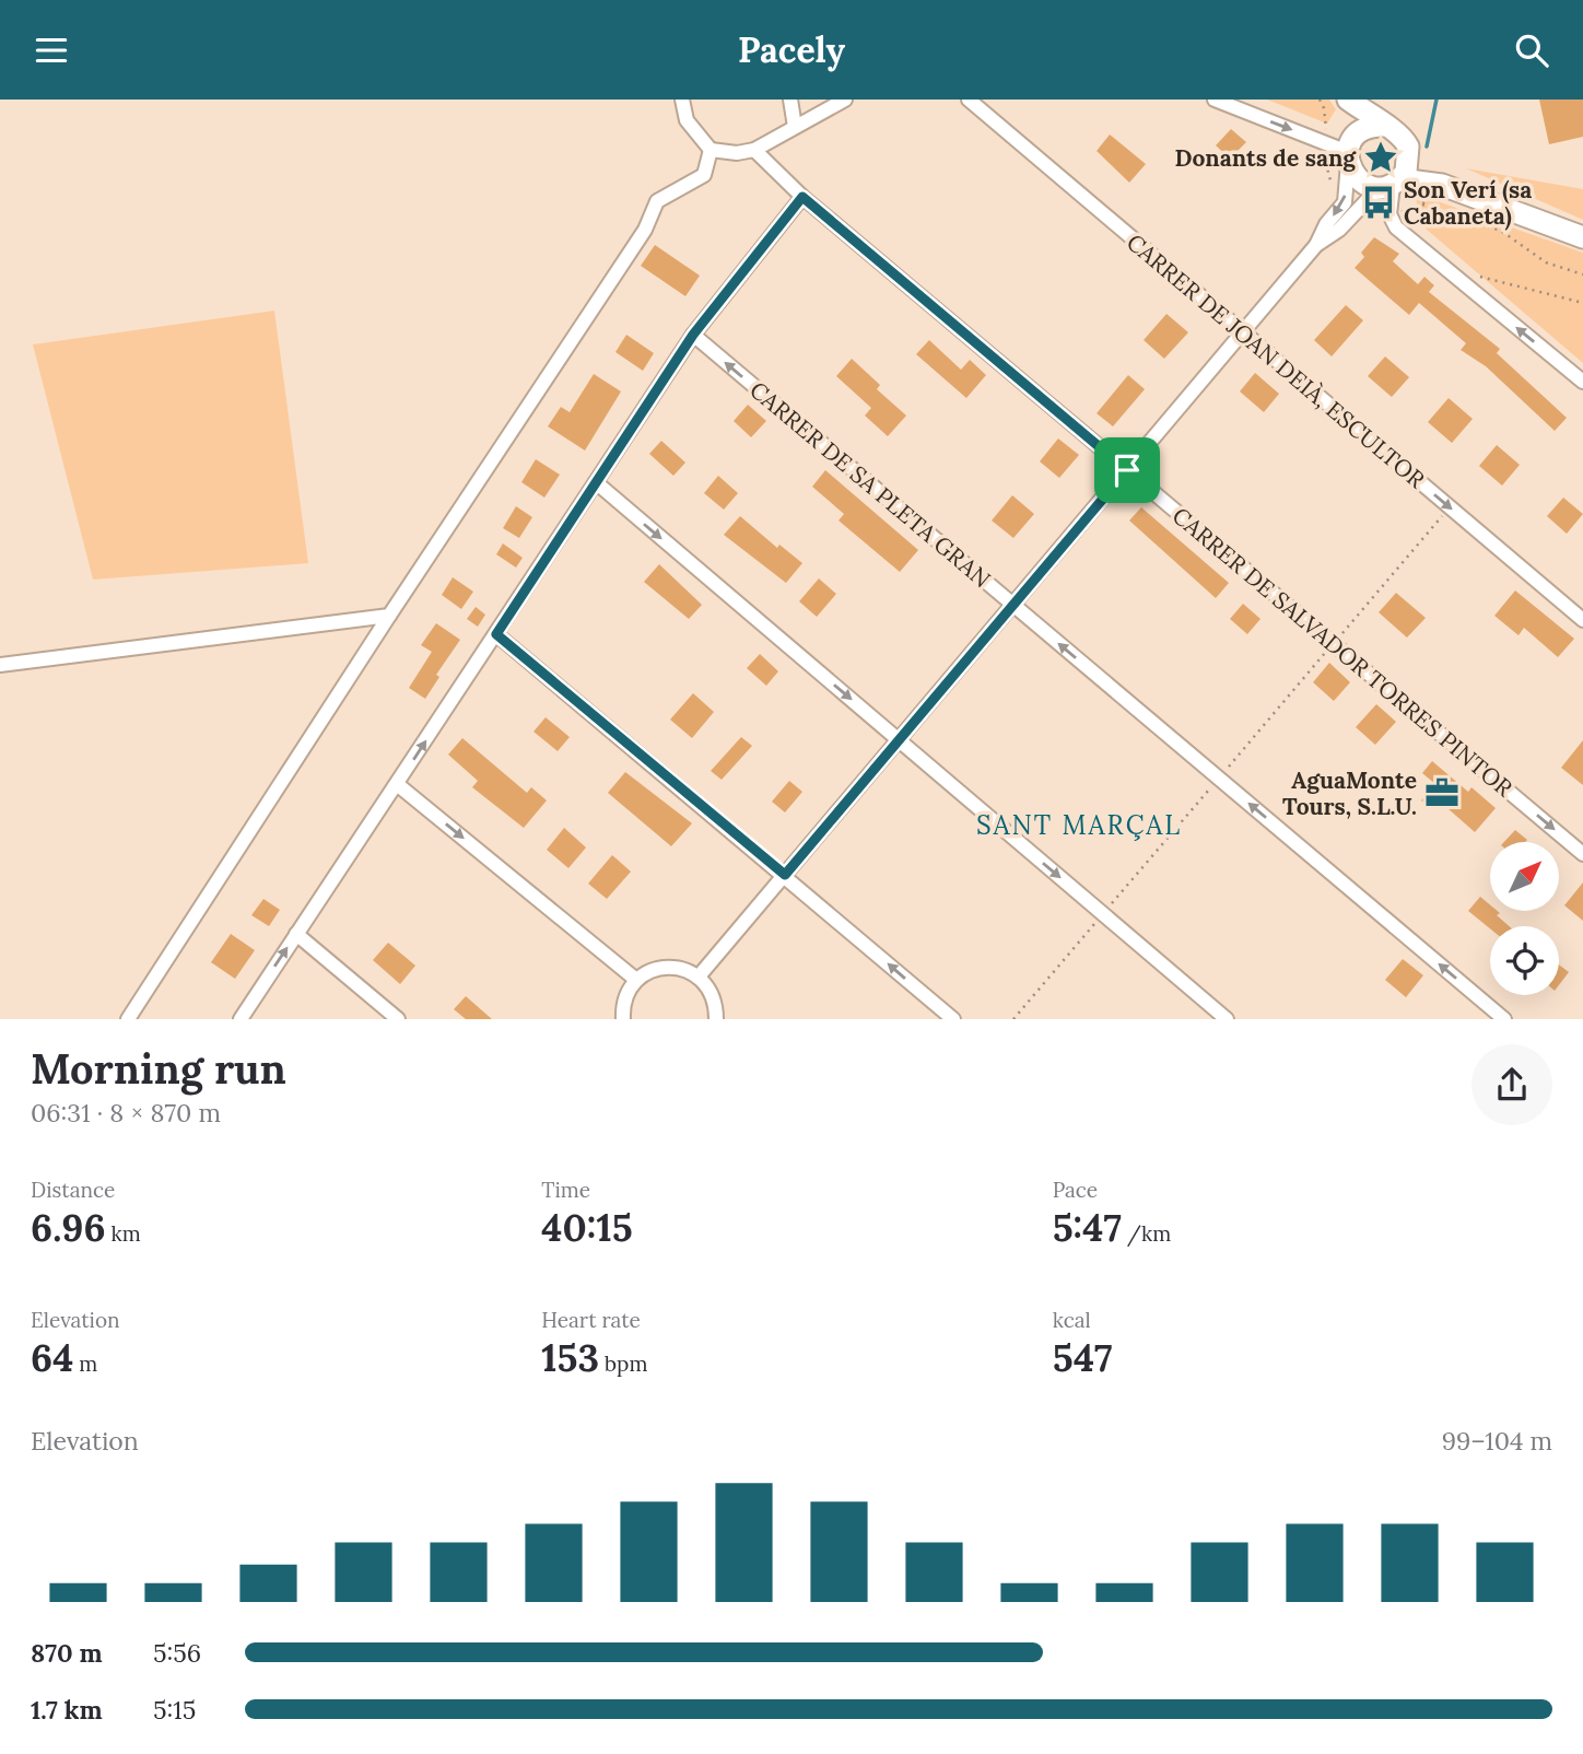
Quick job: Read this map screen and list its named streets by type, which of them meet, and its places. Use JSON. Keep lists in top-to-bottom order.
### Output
{
  "streets": {
    "street": ["CARRER DE JOAN DEIÀ, ESCULTOR", "CARRER DE SA PLETA GRAN", "CARRER DE SALVADOR TORRES PINTOR"]
  },
  "one_way": ["CARRER DE SA PLETA GRAN", "CARRER DE SALVADOR TORRES PINTOR"],
  "districts": ["SANT MARÇAL"],
  "places": {
    "place": ["Donants de sang"],
    "bus stop": ["Son Verí (sa Cabaneta)"],
    "office": ["AguaMonte Tours, S.L.U."]
  },
  "north": "top right",
  "page": {
    "header": "Pacely",
    "heading": ["Morning run", "06:31 · 8 × 870 m"],
    "stats": [
      ["Distance", "6.96 km"],
      ["Time", "40:15"],
      ["Pace", "5:47 /km"],
      ["Elevation", "64 m"],
      ["Heart rate", "153 bpm"],
      ["kcal", "547"]
    ],
    "chart": ["Elevation", "99–104 m"],
    "list": [
      {
        "name": "870 m",
        "note": "5:56"
      },
      {
        "name": "1.7 km",
        "note": "5:15"
      }
    ]
  }
}
